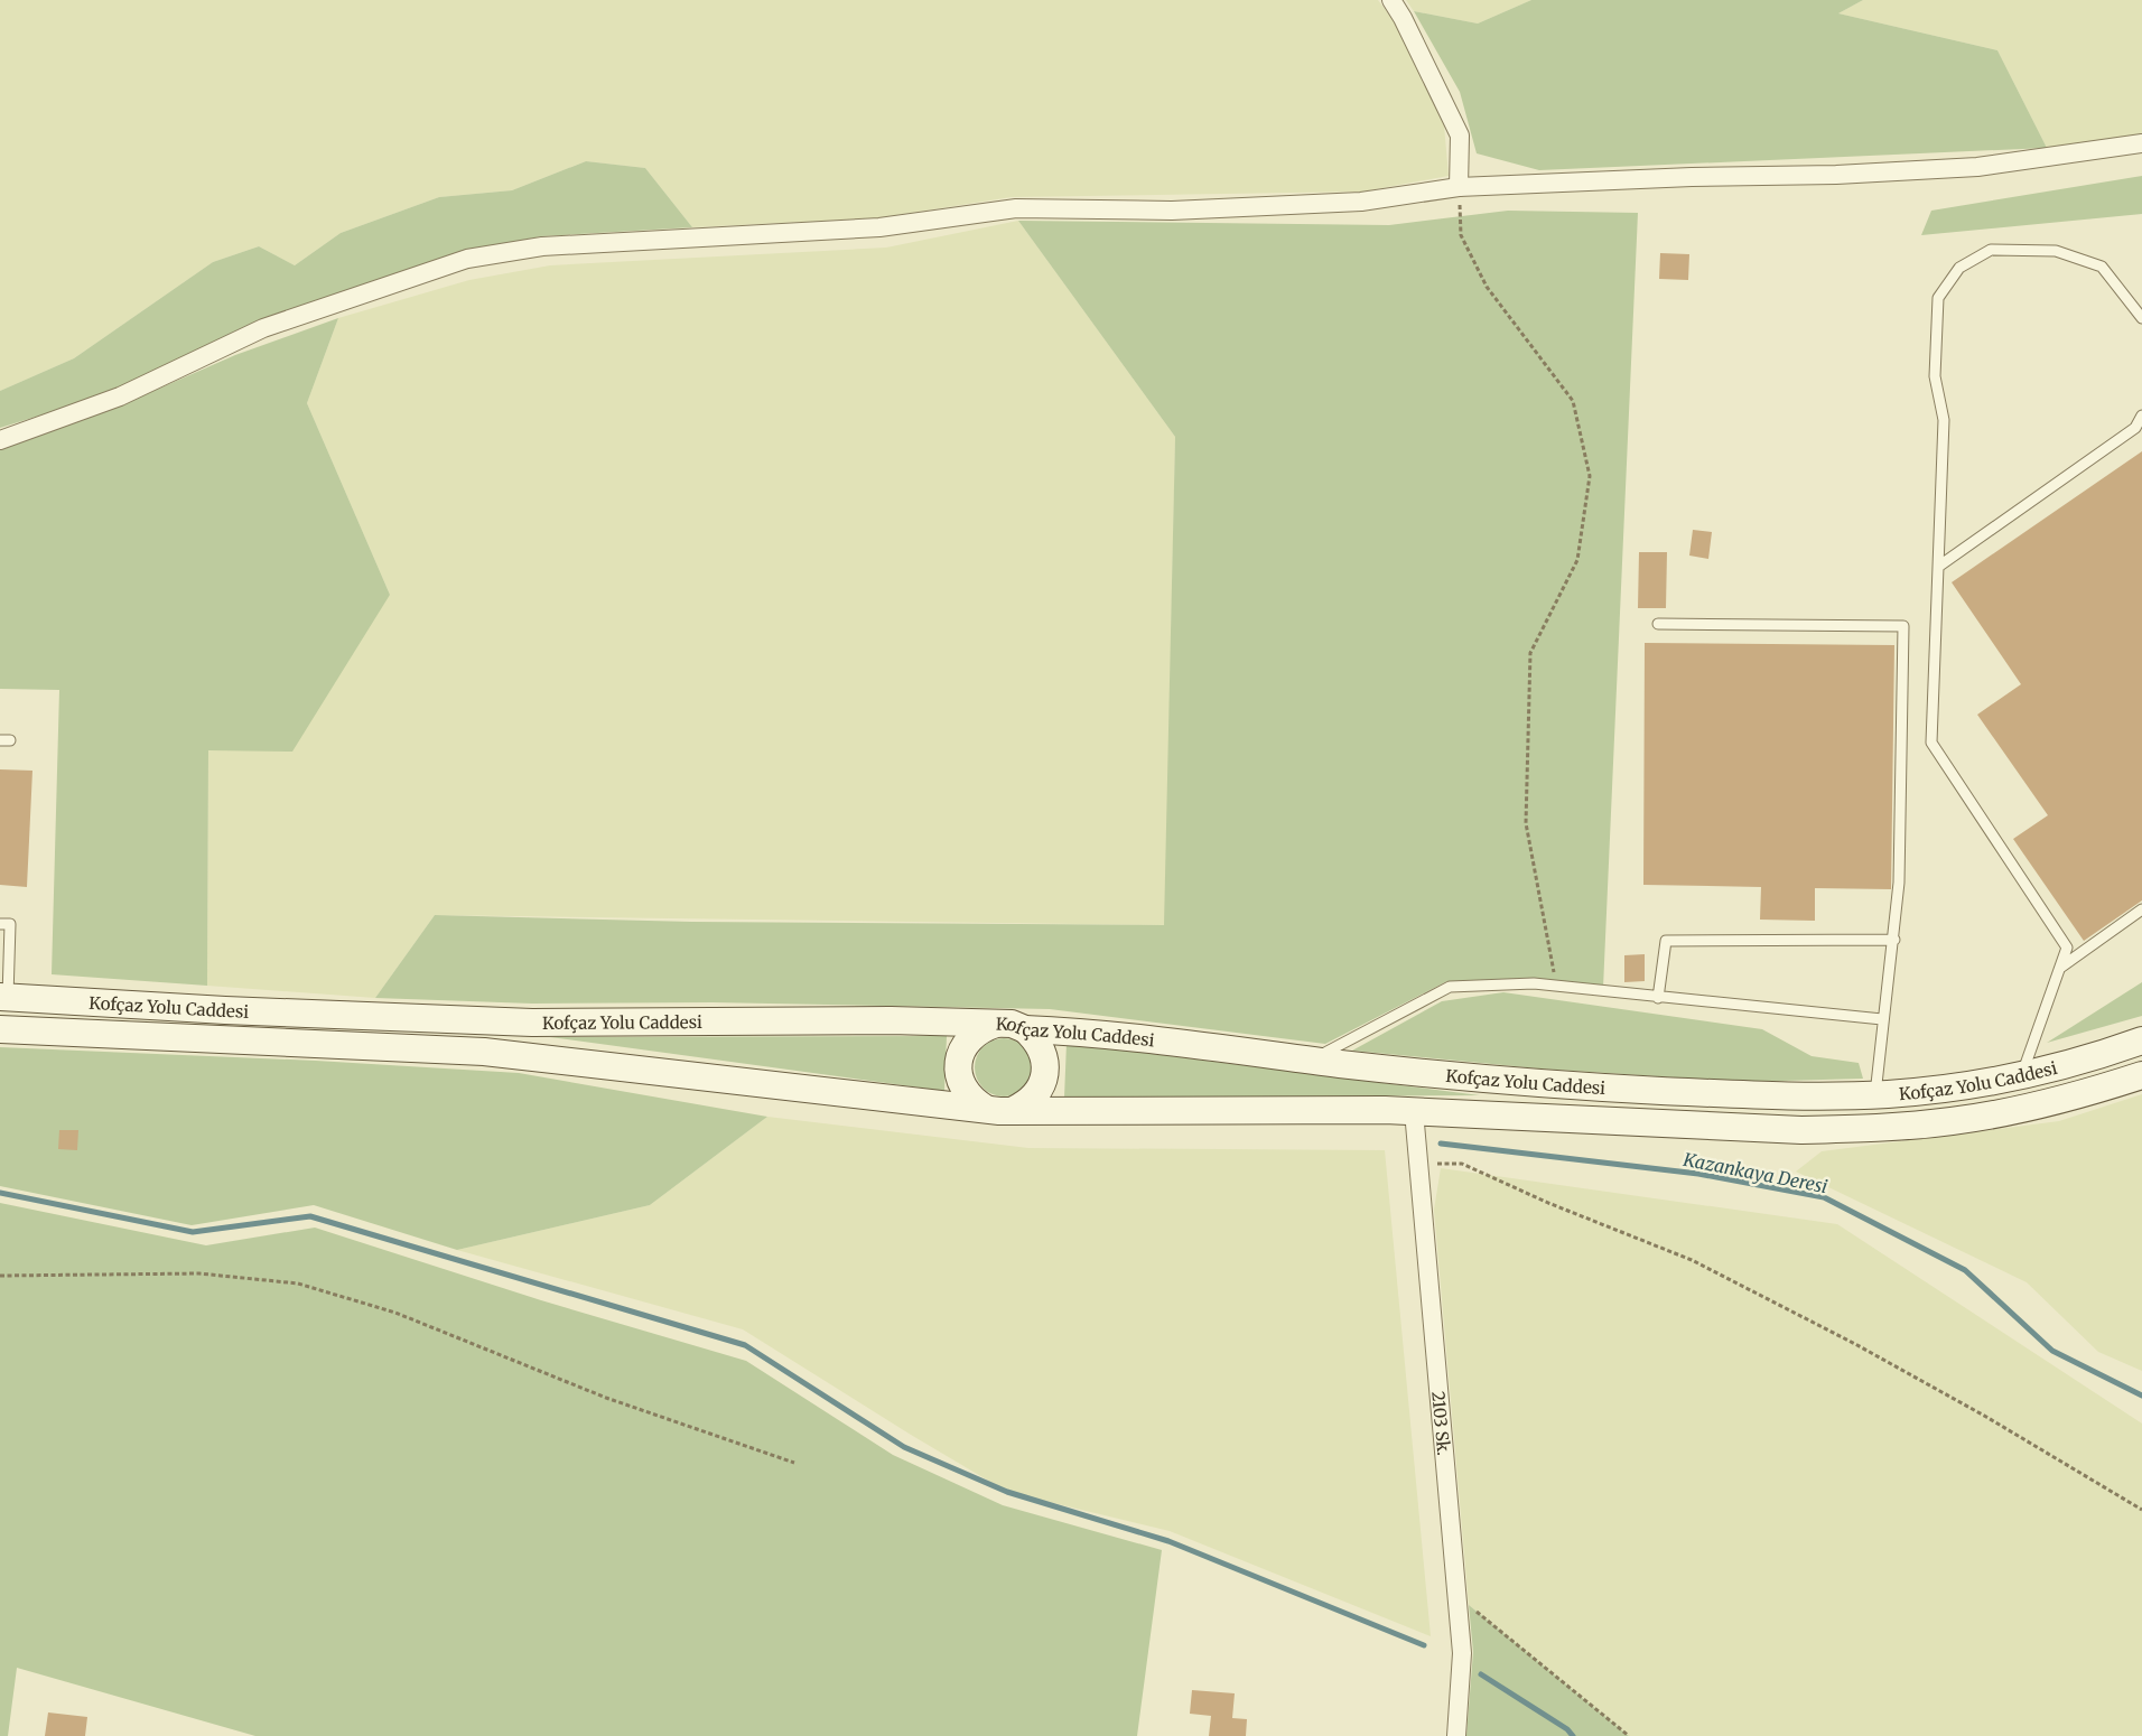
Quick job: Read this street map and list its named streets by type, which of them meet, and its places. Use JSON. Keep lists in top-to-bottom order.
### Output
{
  "streets": {
    "main road": ["Kofçaz Yolu Caddesi"],
    "street": ["2103 Sk."]
  },
  "crossings": [
    ["Kofçaz Yolu Caddesi", "2103 Sk."]
  ],
  "water": ["Kazankaya Deresi"]
}
